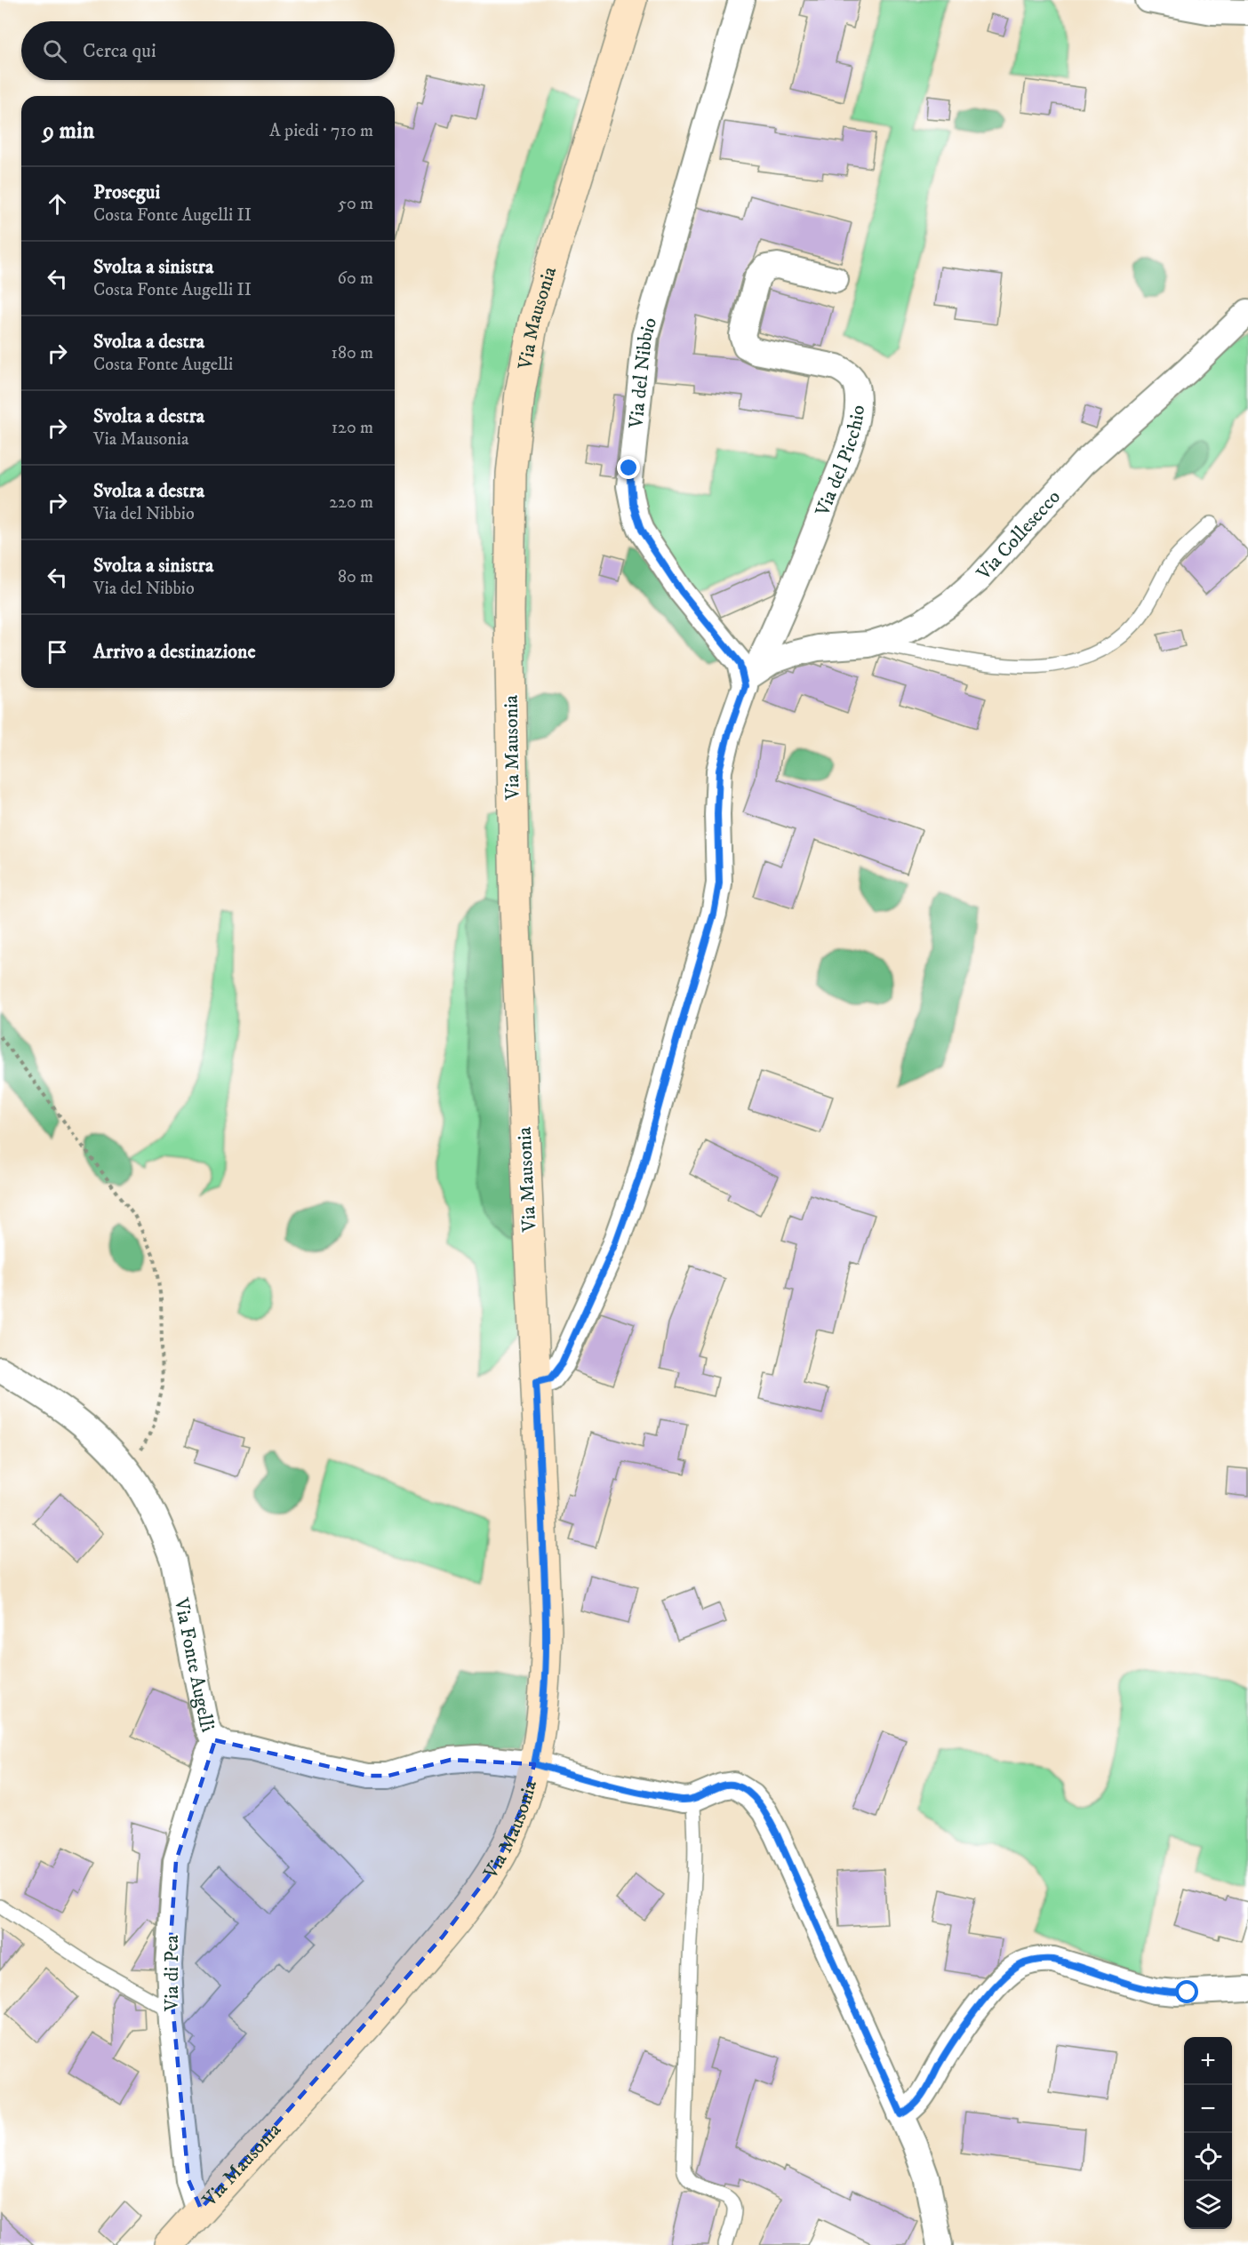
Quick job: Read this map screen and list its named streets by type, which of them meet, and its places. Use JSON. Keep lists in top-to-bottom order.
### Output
{
  "streets": {
    "main road": ["Via Mausonia"],
    "street": [
      "Via del Nibbio",
      "Via del Picchio",
      "Via Collesecco",
      "Via Fonte Augelli",
      "Via di Pea"
    ]
  },
  "crossings": [
    ["Via Mausonia", "Via Fonte Augelli"],
    ["Via Mausonia", "Via di Pea"],
    ["Via del Nibbio", "Via del Picchio"],
    ["Via del Nibbio", "Via Collesecco"],
    ["Via del Picchio", "Via Collesecco"],
    ["Via Fonte Augelli", "Via di Pea"]
  ],
  "page": {
    "search": "Cerca qui",
    "heading": ["9 min", "A piedi · 710 m"],
    "list": [
      ["Prosegui", "Costa Fonte Augelli II", "50 m"],
      ["Svolta a sinistra", "Costa Fonte Augelli II", "60 m"],
      ["Svolta a destra", "Costa Fonte Augelli", "180 m"],
      ["Svolta a destra", "Via Mausonia", "120 m"],
      ["Svolta a destra", "Via del Nibbio", "220 m"],
      ["Svolta a sinistra", "Via del Nibbio", "80 m"],
      "Arrivo a destinazione"
    ],
    "map_buttons": ["+", "−"]
  }
}
